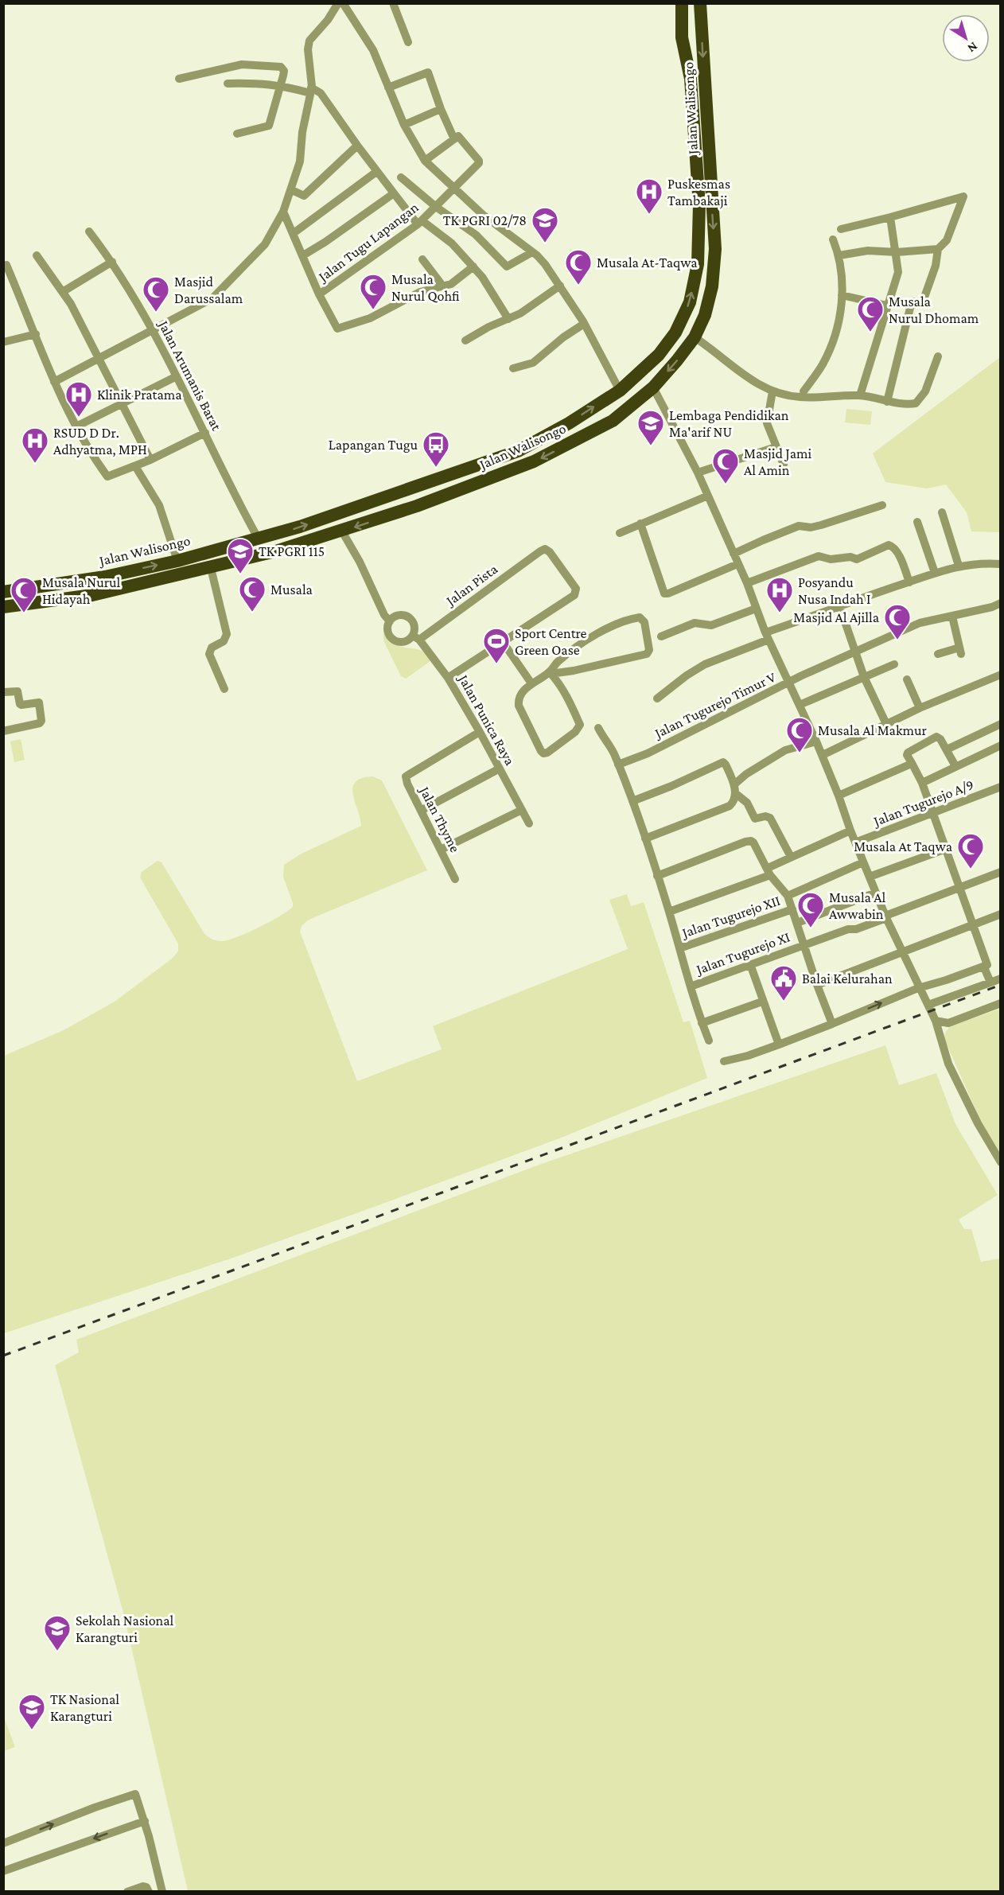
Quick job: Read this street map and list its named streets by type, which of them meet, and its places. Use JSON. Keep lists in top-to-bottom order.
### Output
{
  "streets": {
    "highway": ["Jalan Walisongo"],
    "street": [
      "Jalan Tugu Lapangan",
      "Jalan Arumanis Barat",
      "Jalan Pista",
      "Jalan Tugurejo Timur V",
      "Jalan Punica Raya",
      "Jalan Tugurejo A/9",
      "Jalan Thyme",
      "Jalan Tugurejo XII",
      "Jalan Tugurejo XI"
    ]
  },
  "crossings": [
    ["Jalan Walisongo", "Jalan Arumanis Barat"],
    ["Jalan Pista", "Jalan Punica Raya"],
    ["Jalan Punica Raya", "Jalan Thyme"]
  ],
  "places": {
    "hospital": [
      "Puskesmas Tambakaji",
      "Klinik Pratama",
      "RSUD D Dr. Adhyatma, MPH",
      "Posyandu Nusa Indah I"
    ],
    "school or university": [
      "TK PGRI 02/78",
      "Lembaga Pendidikan Ma'arif NU",
      "TK PGRI 115",
      "Sekolah Nasional Karangturi",
      "TK Nasional Karangturi"
    ],
    "mosque": [
      "Musala At-Taqwa",
      "Musala Nurul Qohfi",
      "Masjid Darussalam",
      "Musala Nurul Dhomam",
      "Masjid Jami Al Amin",
      "Musala",
      "Musala Nurul Hidayah",
      "Masjid Al Ajilla",
      "Musala Al Makmur",
      "Musala At Taqwa",
      "Musala Al Awwabin"
    ],
    "bus stop": ["Lapangan Tugu"],
    "sports": ["Sport Centre Green Oase"],
    "public building": ["Balai Kelurahan"]
  },
  "north": "bottom right"
}
